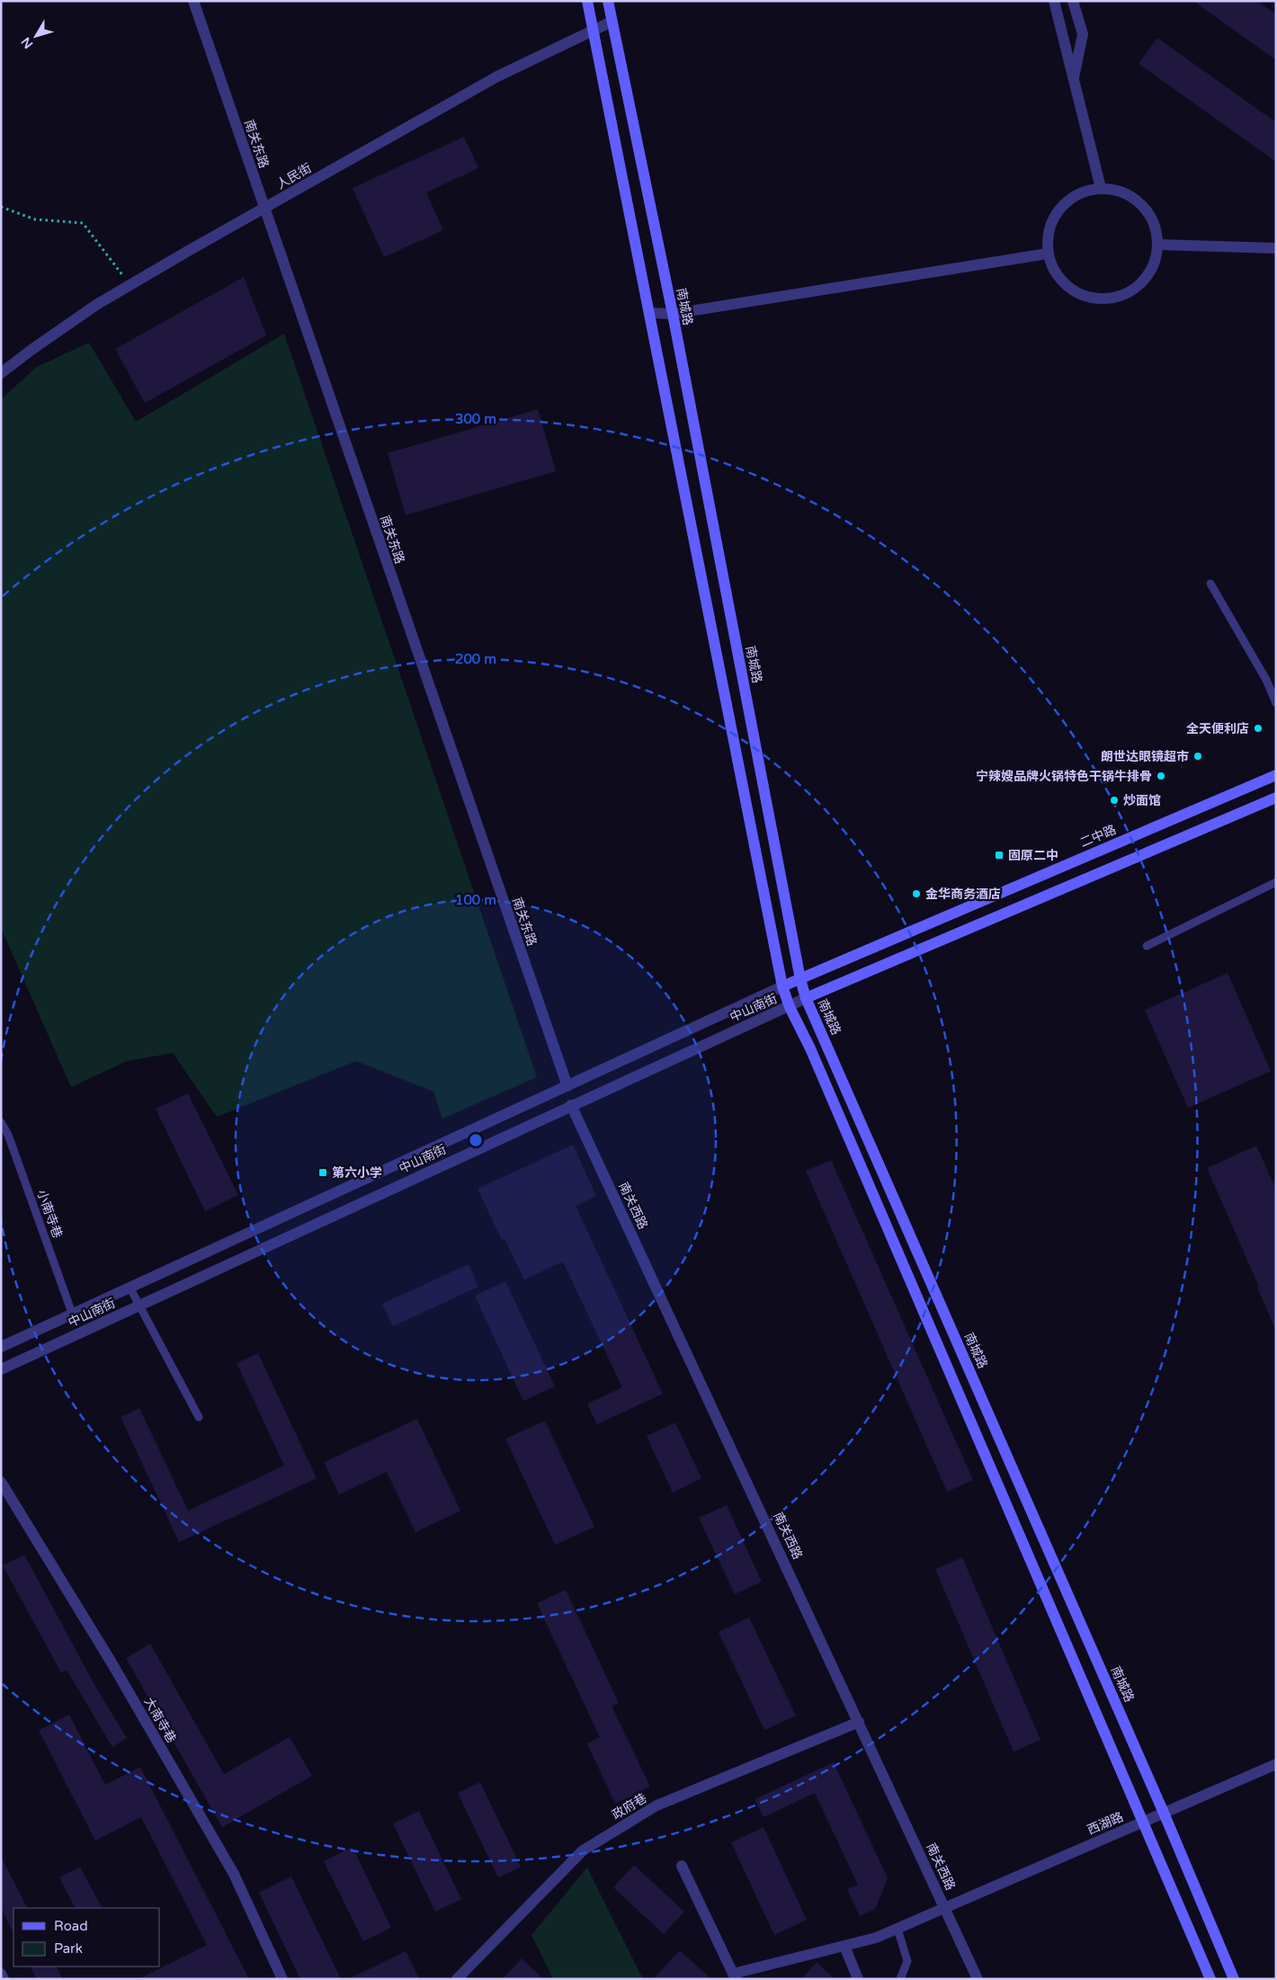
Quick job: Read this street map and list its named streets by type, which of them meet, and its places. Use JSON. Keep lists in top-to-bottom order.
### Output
{
  "streets": {
    "main road": ["南城路", "二中路"],
    "street": [
      "南关东路",
      "人民街",
      "中山南街",
      "南关西路",
      "大南寺巷",
      "政府巷",
      "西湖路"
    ],
    "lane": ["小南寺巷"]
  },
  "crossings": [
    ["南关东路", "人民街"],
    ["南关东路", "中山南街"],
    ["人民街", "南城路"],
    ["南城路", "二中路"],
    ["南城路", "中山南街"],
    ["南城路", "西湖路"],
    ["二中路", "中山南街"],
    ["中山南街", "南关西路"],
    ["中山南街", "小南寺巷"],
    ["南关西路", "政府巷"],
    ["南关西路", "西湖路"]
  ],
  "places": {
    "other": [
      "全天便利店",
      "朗世达眼镜超市",
      "宁辣嫂品牌火锅特色干锅牛排骨",
      "炒面馆",
      "金华商务酒店"
    ],
    "transit": ["固原二中", "第六小学"]
  },
  "legend": ["Road", "Park"],
  "north": "bottom left",
  "rings": ["300 m", "200 m", "100 m"]
}
